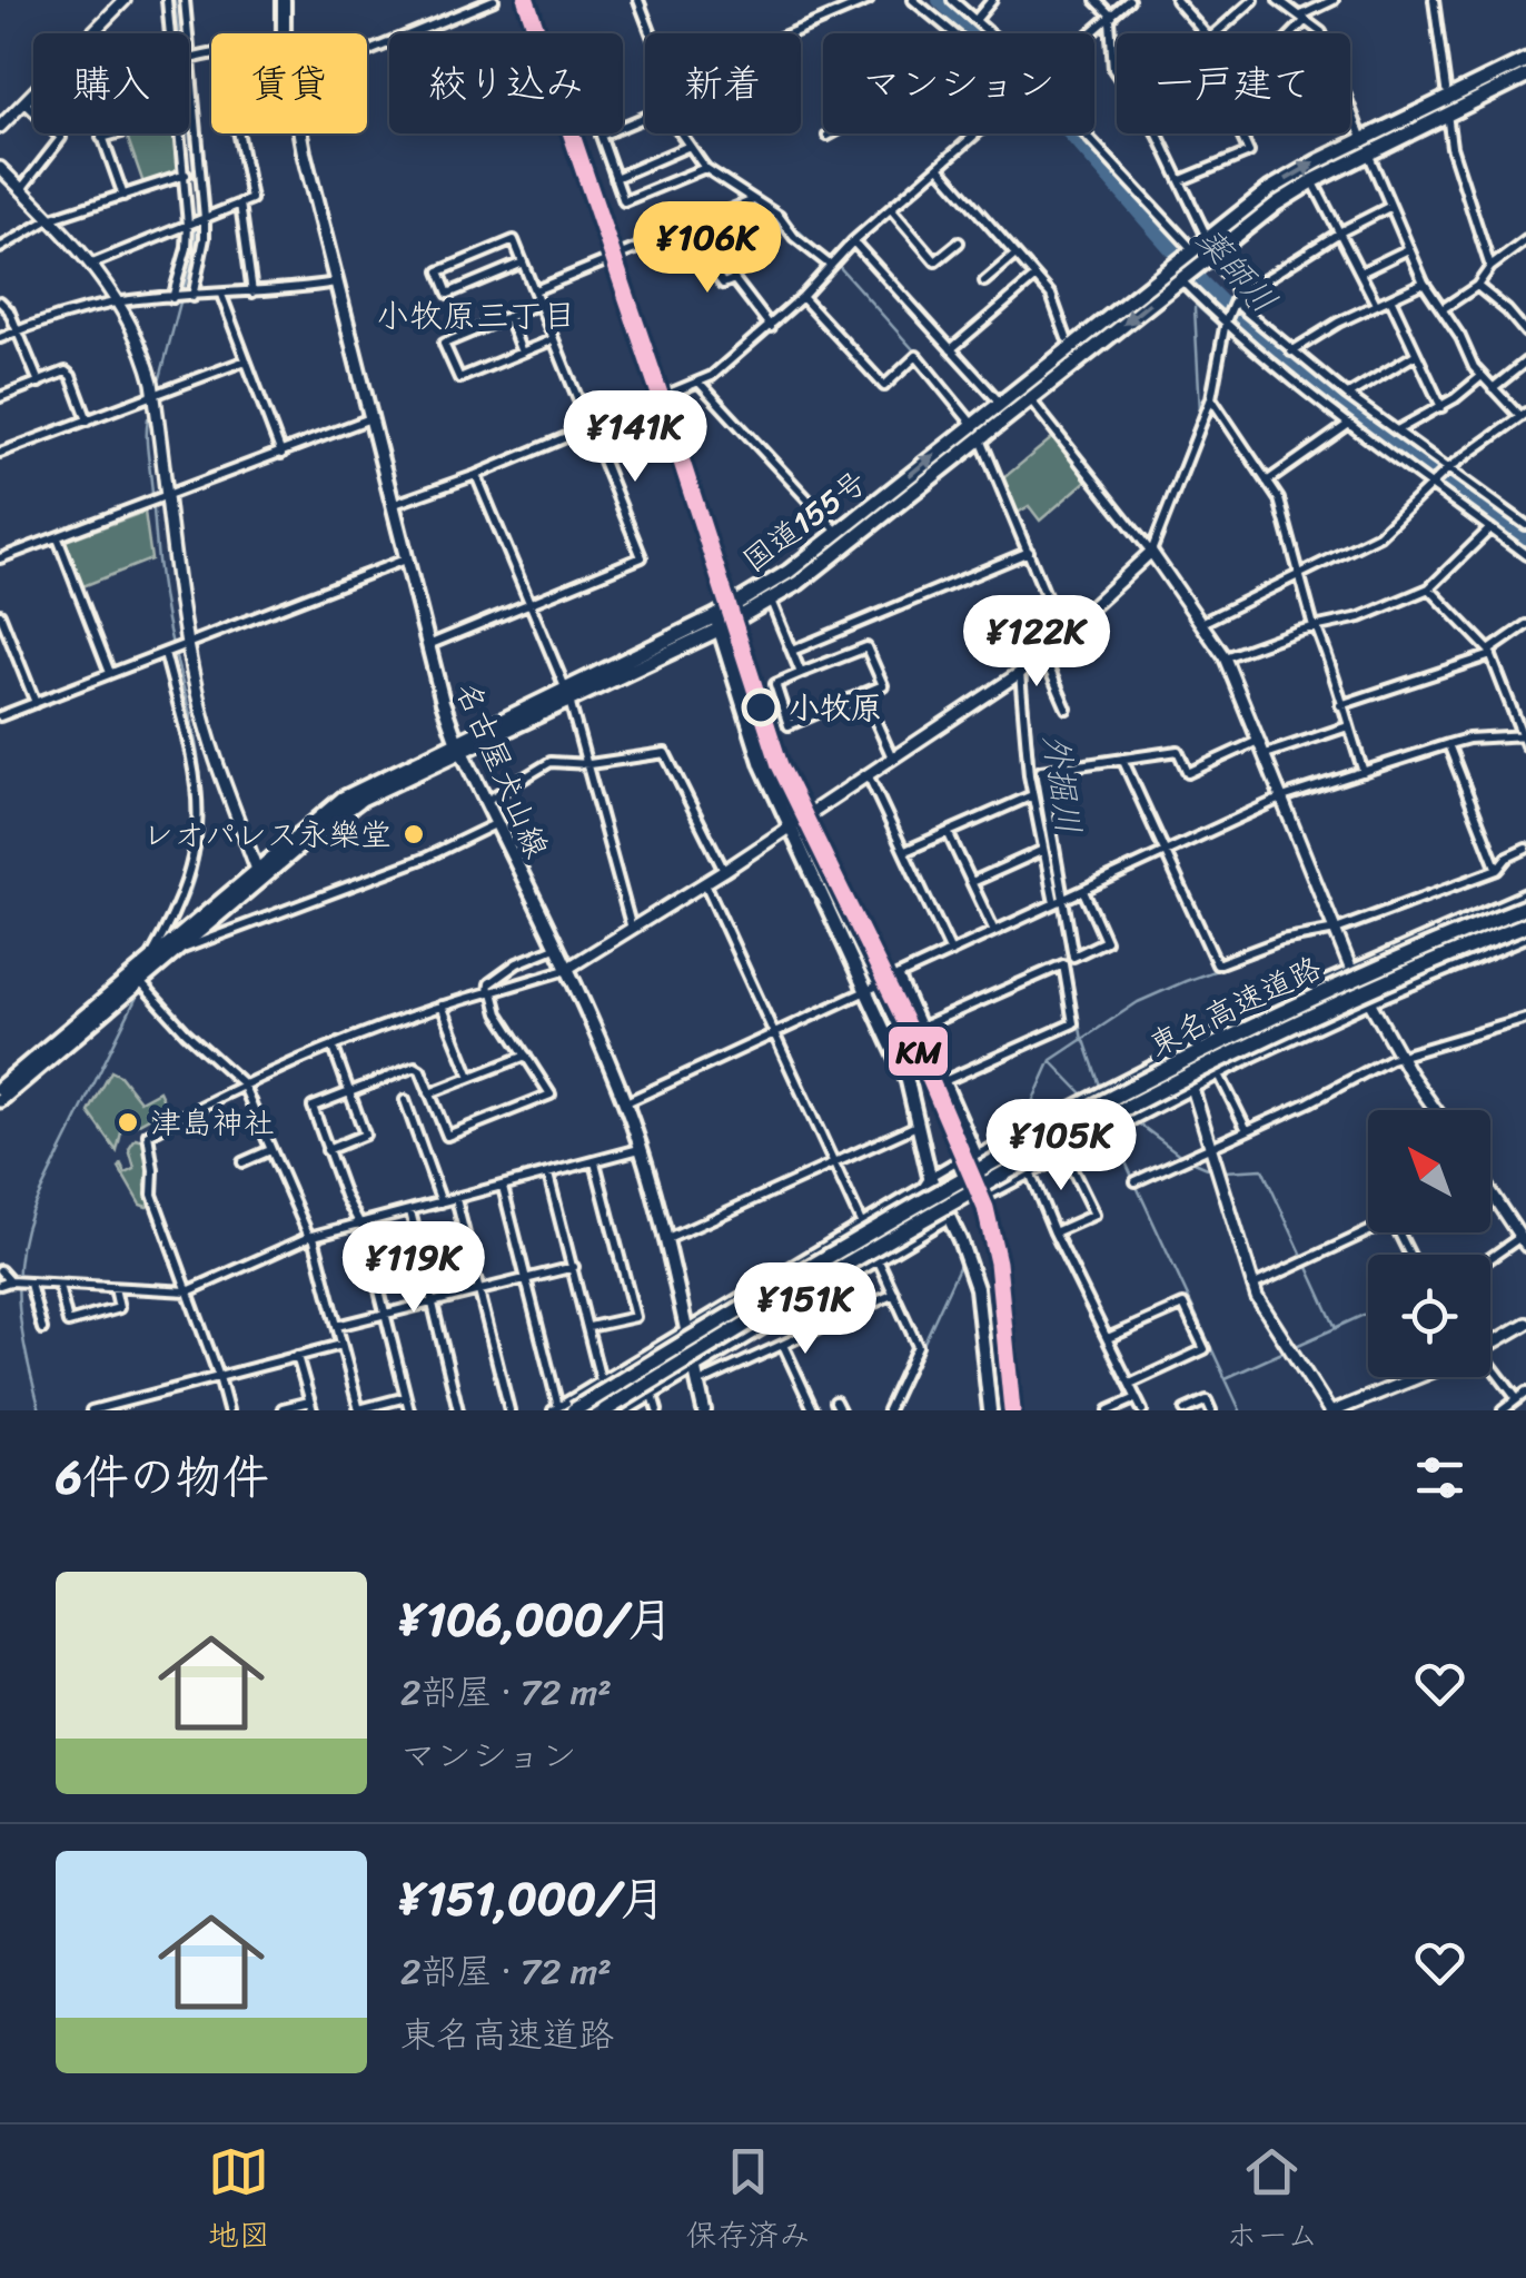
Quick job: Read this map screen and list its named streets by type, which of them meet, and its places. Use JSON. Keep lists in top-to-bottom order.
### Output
{
  "streets": {
    "highway": ["国道155号", "東名高速道路"],
    "main road": ["名古屋犬山線"]
  },
  "crossings": [
    ["国道155号", "名古屋犬山線"]
  ],
  "districts": ["小牧原三丁目"],
  "water": ["薬師川", "外掘川"],
  "places": ["小牧原", "レオパレス永樂堂", "津島神社"],
  "lines": ["transit line KM"],
  "north": "top left",
  "page": {
    "chip": [
      "購入",
      "賃貸",
      "絞り込み",
      "新着",
      "マンション",
      "一戸建て"
    ],
    "price": [
      "¥106K",
      "¥141K",
      "¥122K",
      "¥105K",
      "¥119K",
      "¥151K"
    ],
    "heading": "6件の物件",
    "list": [
      {
        "name": "¥106,000/月",
        "note": "2部屋 · 72 m² · マンション"
      },
      {
        "name": "¥151,000/月",
        "note": "2部屋 · 72 m² · 東名高速道路"
      }
    ],
    "tabs": ["地図", "保存済み", "ホーム"]
  }
}
